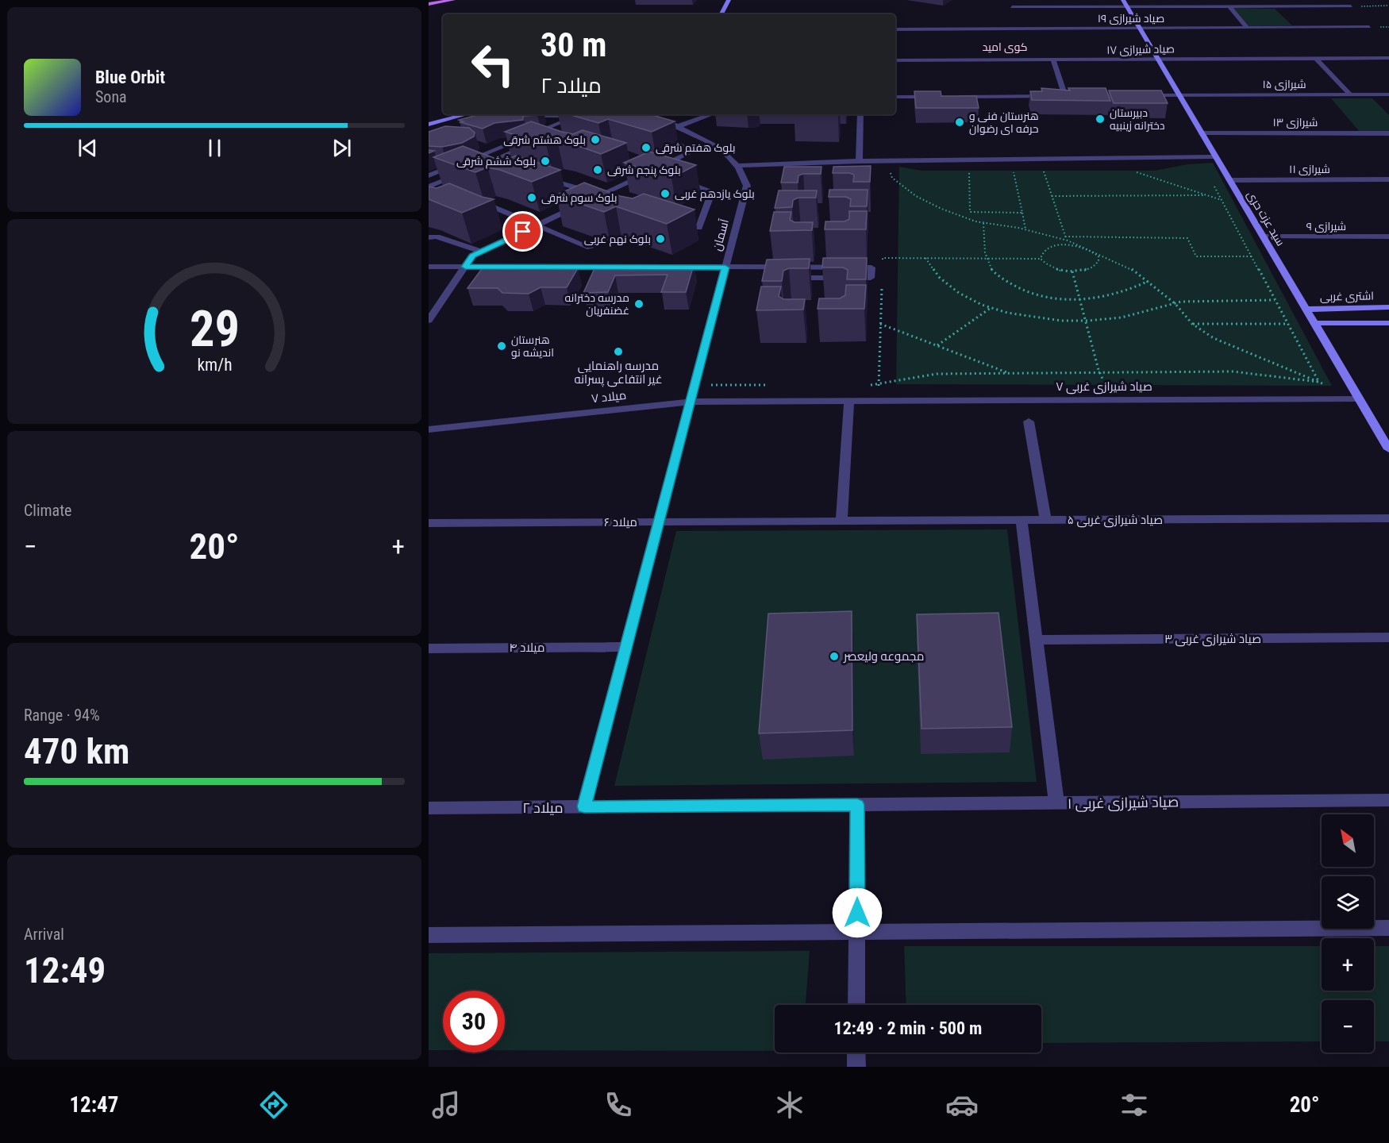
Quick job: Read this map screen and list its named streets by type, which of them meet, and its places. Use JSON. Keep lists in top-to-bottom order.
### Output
{
  "streets": {
    "street": [
      "صیاد شیرازی ۱۹",
      "صیاد شیرازی ۱۷",
      "شیرازی ۱۵",
      "شیرازی ۱۳",
      "شیرازی ۱۱",
      "سید عزت حری",
      "شیرازی ۹",
      "آسمان",
      "اشتری غربی",
      "صیاد شیرازی غربی ۷",
      "میلاد ۷",
      "صیاد شیرازی غربی ۵",
      "میلاد ۶",
      "صیاد شیرازی غربی ۳",
      "میلاد ۴",
      "صیاد شیرازی غربی ۱",
      "میلاد ۲"
    ]
  },
  "crossings": [
    ["صیاد شیرازی ۱۹", "سید عزت حری"],
    ["صیاد شیرازی ۱۷", "سید عزت حری"],
    ["شیرازی ۱۵", "سید عزت حری"],
    ["شیرازی ۱۳", "سید عزت حری"],
    ["شیرازی ۱۱", "سید عزت حری"],
    ["سید عزت حری", "شیرازی ۹"],
    ["سید عزت حری", "اشتری غربی"],
    ["سید عزت حری", "صیاد شیرازی غربی ۷"],
    ["آسمان", "میلاد ۷"],
    ["آسمان", "میلاد ۶"],
    ["آسمان", "میلاد ۴"],
    ["آسمان", "میلاد ۲"],
    ["صیاد شیرازی غربی ۷", "میلاد ۷"],
    ["صیاد شیرازی غربی ۵", "میلاد ۶"],
    ["صیاد شیرازی غربی ۱", "میلاد ۲"]
  ],
  "districts": ["کوی امید"],
  "places": [
    "دبیرستان دخترانه زینبیه",
    "هنرستان فنی و حرفه ای رضوان",
    "بلوک هشتم شرقی",
    "بلوک هفتم شرقی",
    "بلوک ششم شرقی",
    "بلوک پنجم شرقی",
    "بلوک یازدهم غربی",
    "بلوک سوم شرقی",
    "بلوک نهم غربی",
    "مدرسه دخترانه غضنفریان",
    "هنرستان اندیشه نو",
    "مدرسه راهنمایی غیر انتفاعی پسرانه",
    "مجموعه ولیعصر"
  ],
  "north": "top left",
  "page": {
    "turn": ["30 m", "میلاد ۲"],
    "song": ["Blue Orbit", "Sona"],
    "tile": [
      "Climate",
      ["Range · 94%", "470 km"],
      ["Arrival", "12:49"]
    ],
    "heat": ["−", "20°", "+"],
    "map_buttons": ["+", "−"],
    "limit": "30",
    "trip": "12:49 · 2 min · 500 m",
    "tabs": ["12:47", "20°"],
    "gauge": ["29", "km/h"]
  }
}
